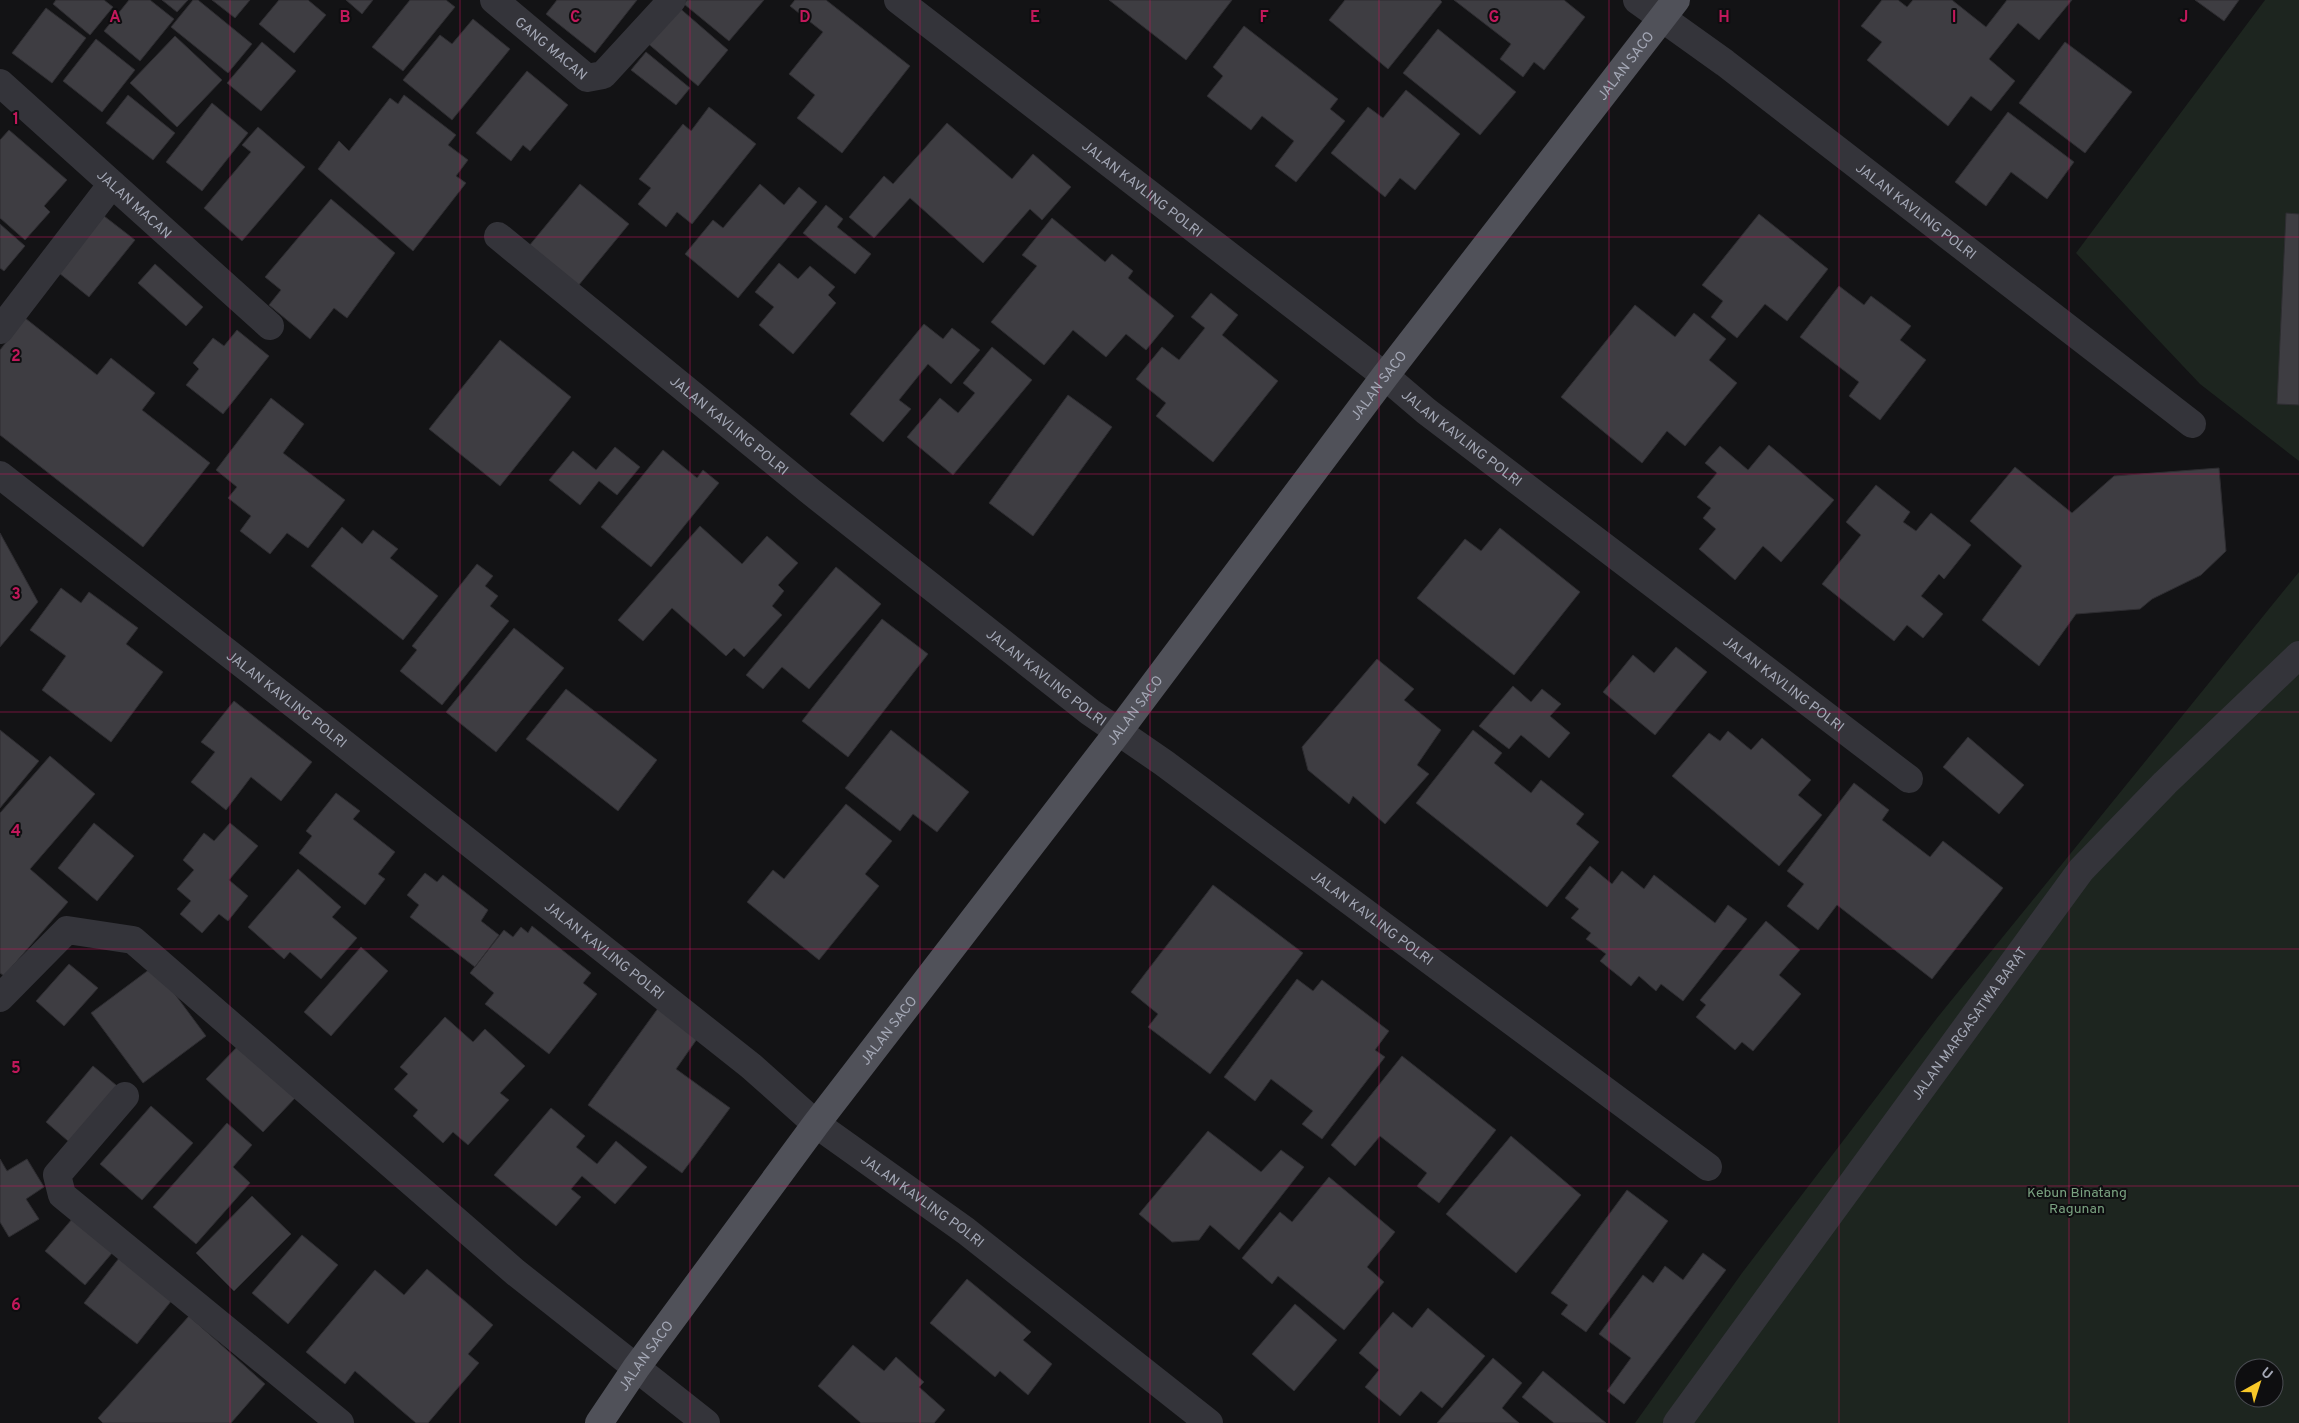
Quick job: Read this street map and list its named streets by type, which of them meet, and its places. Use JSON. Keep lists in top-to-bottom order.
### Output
{
  "streets": {
    "main road": ["JALAN SACO"],
    "street": [
      "GANG MACAN",
      "JALAN KAVLING POLRI",
      "JALAN MACAN",
      "JALAN MARGASATWA BARAT"
    ]
  },
  "crossings": [
    ["JALAN SACO", "JALAN KAVLING POLRI"]
  ],
  "parks": ["Kebun Binatang Ragunan"],
  "north": "top right",
  "grid": {
    "columns": [
      "A",
      "B",
      "C",
      "D",
      "E",
      "F",
      "G",
      "H",
      "I",
      "J"
    ],
    "rows": [
      "1",
      "2",
      "3",
      "4",
      "5",
      "6"
    ]
  }
}
